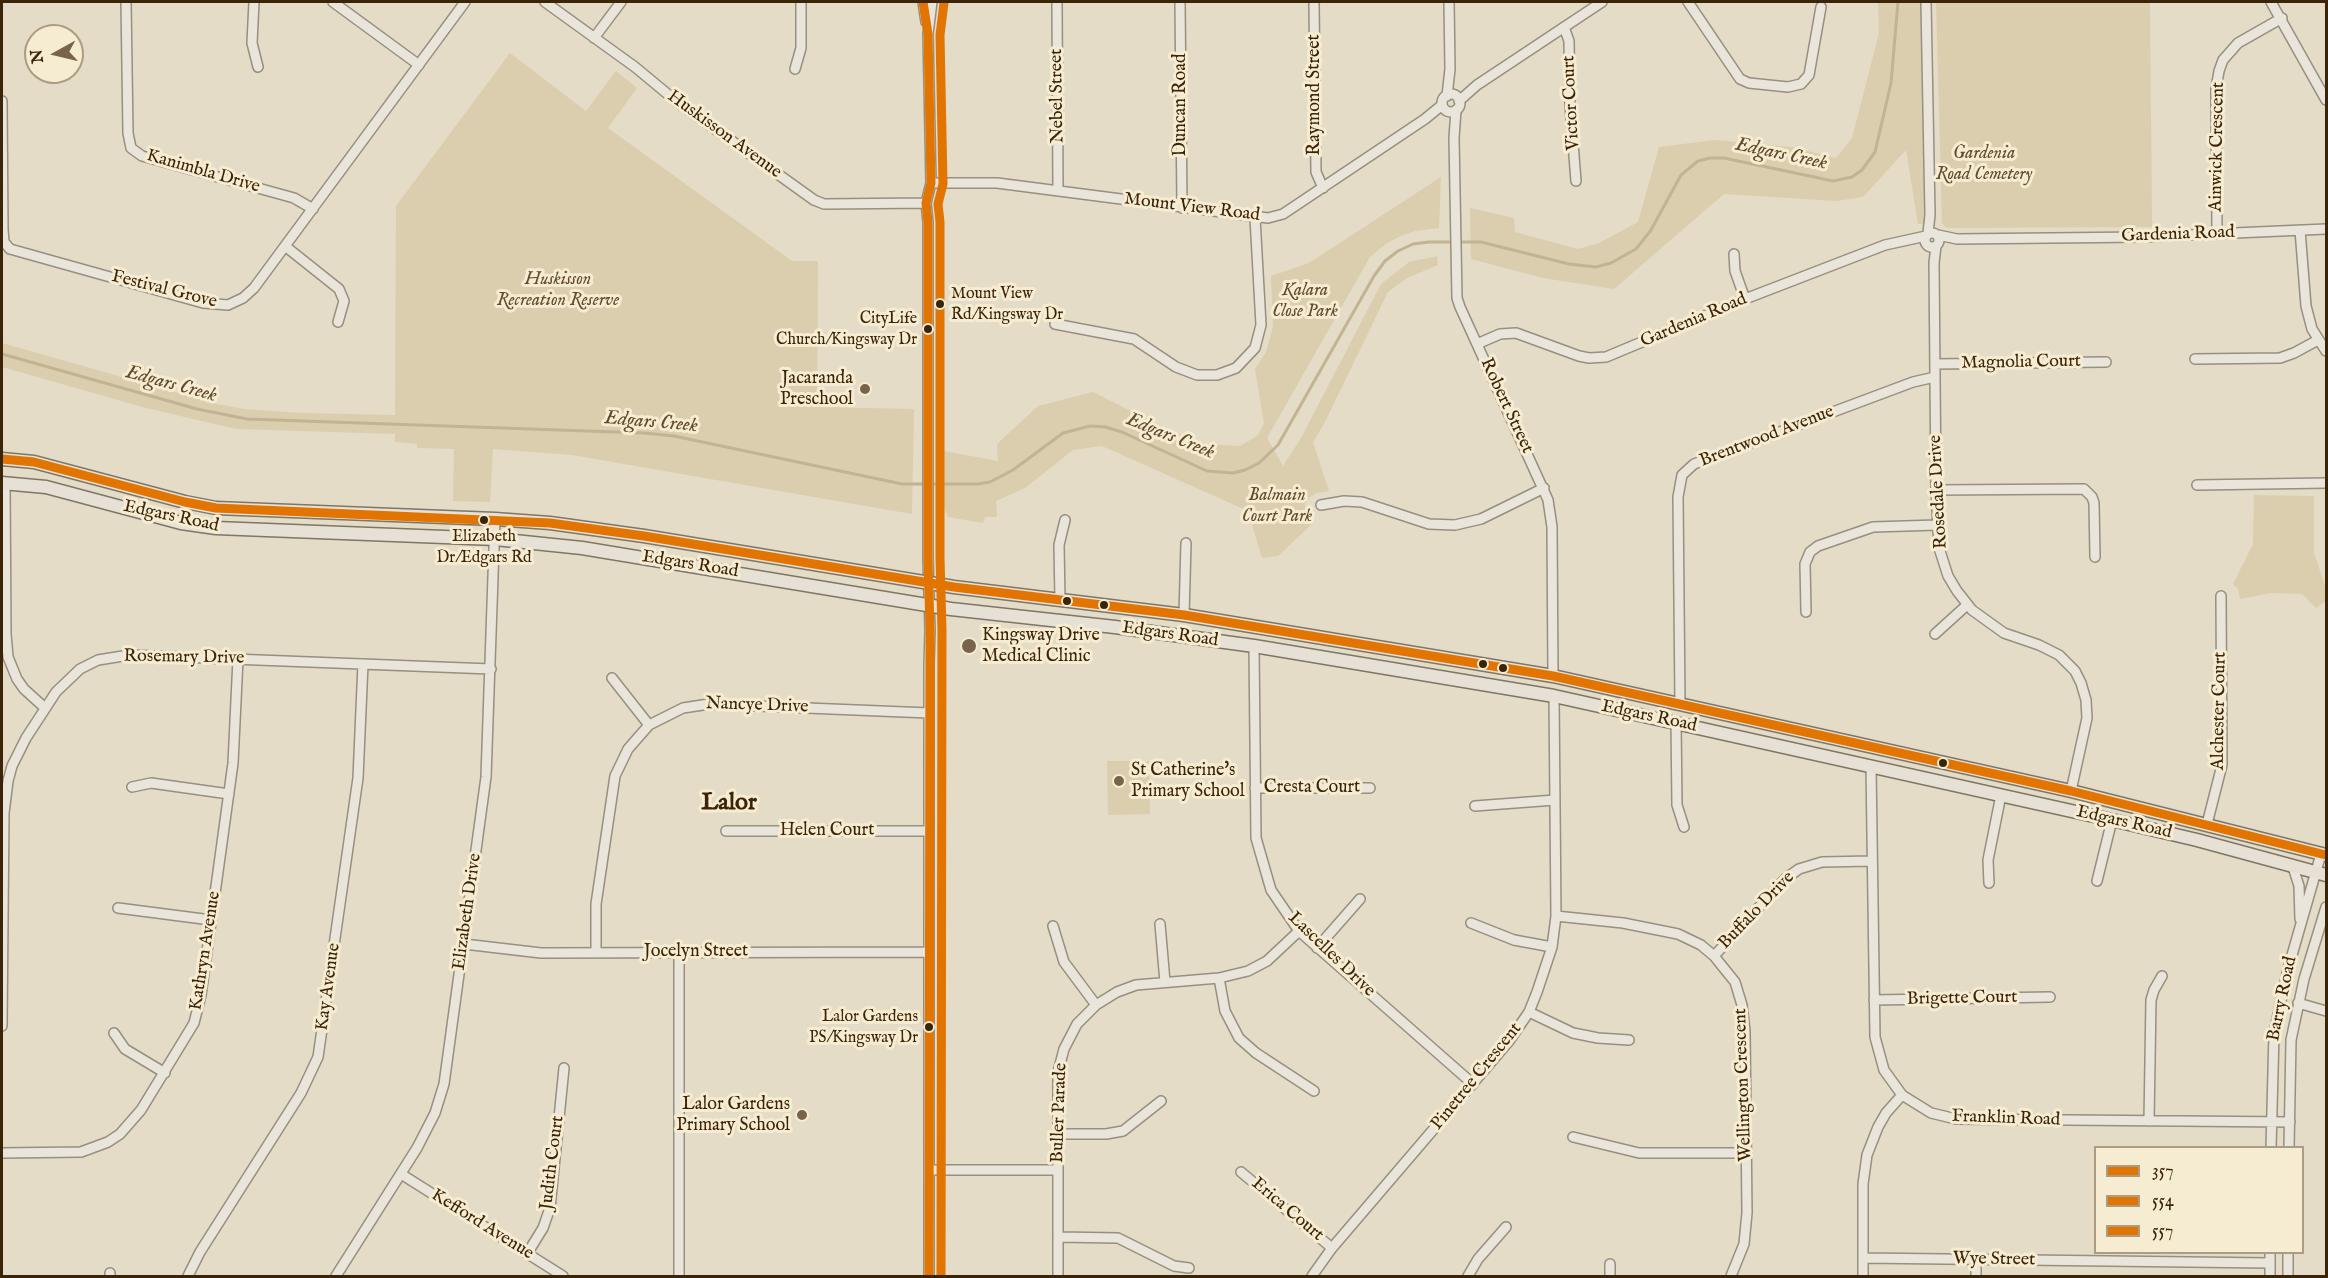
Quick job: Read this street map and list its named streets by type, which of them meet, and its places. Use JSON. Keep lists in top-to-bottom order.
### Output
{
  "streets": {
    "main road": ["Edgars Road"],
    "street": [
      "Raymond Street",
      "Nebel Street",
      "Victor Court",
      "Duncan Road",
      "Huskisson Avenue",
      "Ainwick Crescent",
      "Kanimbla Drive",
      "Mount View Road",
      "Gardenia Road",
      "Festival Grove",
      "Magnolia Court",
      "Robert Street",
      "Brentwood Avenue",
      "Rosedale Drive",
      "Rosemary Drive",
      "Nancye Drive",
      "Alchester Court",
      "Cresta Court",
      "Helen Court",
      "Buffalo Drive",
      "Elizabeth Drive",
      "Kathryn Avenue",
      "Jocelyn Street",
      "Lascelles Drive",
      "Kay Avenue",
      "Brigette Court",
      "Barry Road",
      "Pinetree Crescent",
      "Wellington Crescent",
      "Buller Parade",
      "Franklin Road",
      "Judith Court",
      "Erica Court",
      "Kefford Avenue",
      "Wye Street"
    ]
  },
  "crossings": [
    ["Raymond Street", "Mount View Road"],
    ["Nebel Street", "Mount View Road"],
    ["Victor Court", "Mount View Road"],
    ["Duncan Road", "Mount View Road"],
    ["Ainwick Crescent", "Gardenia Road"],
    ["Kanimbla Drive", "Festival Grove"],
    ["Mount View Road", "Robert Street"],
    ["Gardenia Road", "Robert Street"],
    ["Gardenia Road", "Rosedale Drive"],
    ["Magnolia Court", "Rosedale Drive"],
    ["Robert Street", "Edgars Road"],
    ["Brentwood Avenue", "Rosedale Drive"],
    ["Brentwood Avenue", "Edgars Road"],
    ["Rosedale Drive", "Edgars Road"],
    ["Edgars Road", "Alchester Court"],
    ["Edgars Road", "Elizabeth Drive"],
    ["Edgars Road", "Lascelles Drive"],
    ["Edgars Road", "Barry Road"],
    ["Edgars Road", "Pinetree Crescent"],
    ["Edgars Road", "Franklin Road"],
    ["Rosemary Drive", "Elizabeth Drive"],
    ["Rosemary Drive", "Kathryn Avenue"],
    ["Rosemary Drive", "Kay Avenue"],
    ["Nancye Drive", "Jocelyn Street"],
    ["Cresta Court", "Lascelles Drive"],
    ["Buffalo Drive", "Wellington Crescent"],
    ["Buffalo Drive", "Franklin Road"],
    ["Elizabeth Drive", "Jocelyn Street"],
    ["Elizabeth Drive", "Kefford Avenue"],
    ["Lascelles Drive", "Pinetree Crescent"],
    ["Lascelles Drive", "Buller Parade"],
    ["Brigette Court", "Franklin Road"],
    ["Barry Road", "Franklin Road"],
    ["Pinetree Crescent", "Wellington Crescent"],
    ["Pinetree Crescent", "Erica Court"],
    ["Judith Court", "Kefford Avenue"]
  ],
  "districts": ["Lalor"],
  "water": ["Edgars Creek"],
  "parks": [
    "Gardenia Road Cemetery",
    "Huskisson Recreation Reserve",
    "Kalara Close Park",
    "Balmain Court Park"
  ],
  "places": [
    "Mount View Rd/Kingsway Dr",
    "CityLife Church/Kingsway Dr",
    "Jacaranda Preschool",
    "Elizabeth Dr/Edgars Rd",
    "Kingsway Drive Medical Clinic",
    "St Catherine's Primary School",
    "Lalor Gardens PS/Kingsway Dr",
    "Lalor Gardens Primary School"
  ],
  "lines": ["transit line 554", "transit line 557", "transit line 357"],
  "legend": ["357", "554", "557"],
  "north": "left"
}
